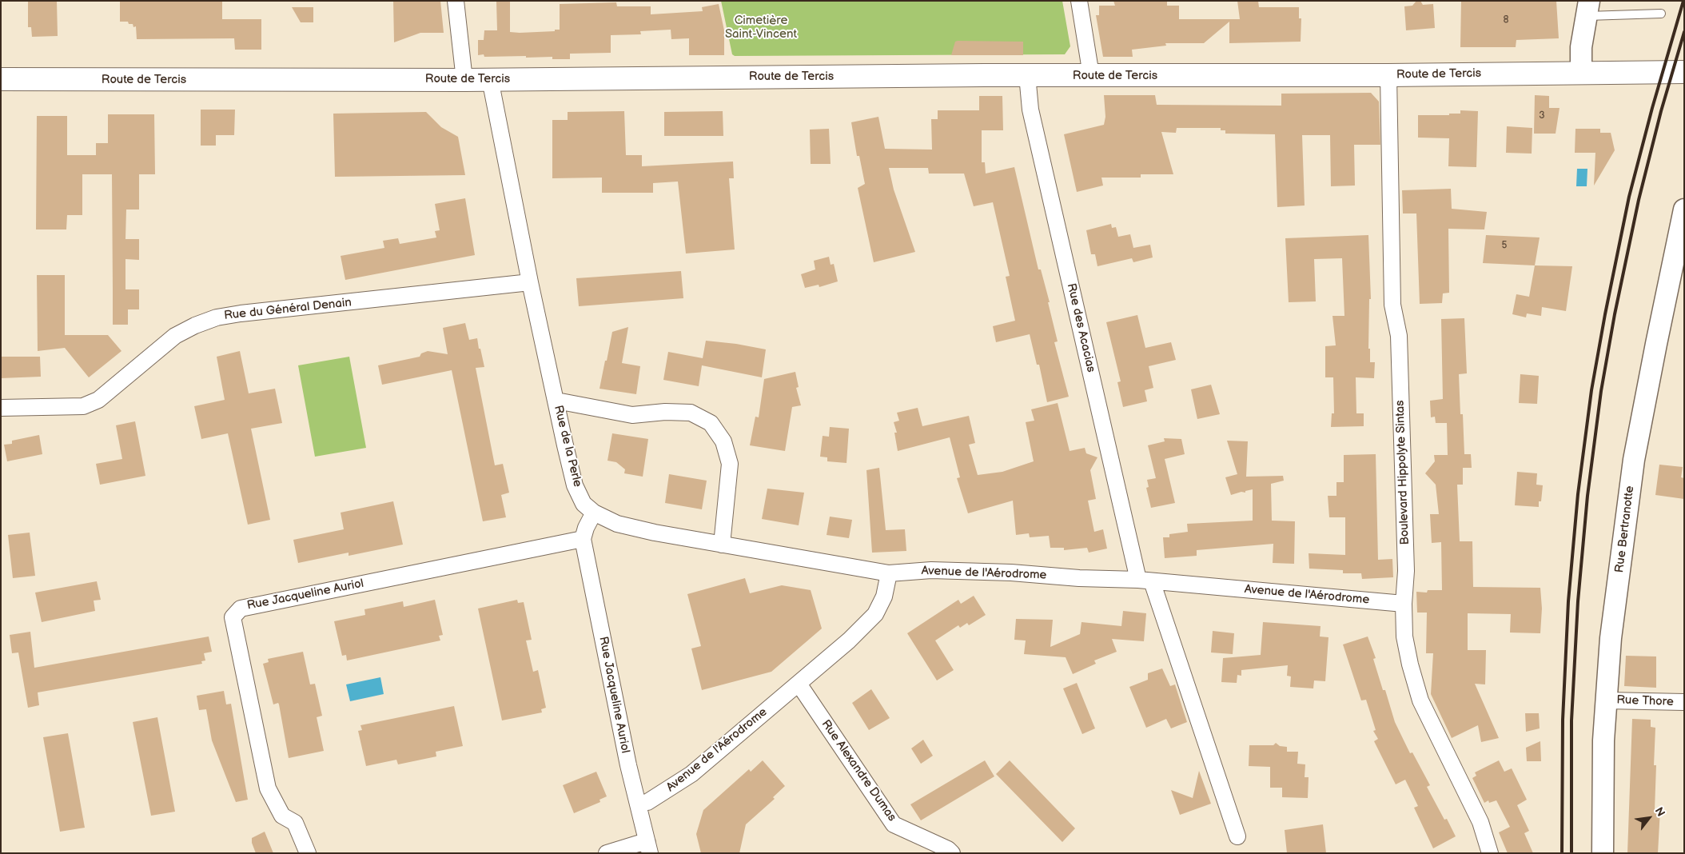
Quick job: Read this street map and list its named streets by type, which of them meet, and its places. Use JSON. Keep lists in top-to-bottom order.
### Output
{
  "streets": {
    "main road": ["Route de Tercis"],
    "street": [
      "Rue du Général Denain",
      "Rue des Acacias",
      "Rue de la Perle",
      "Boulevard Hippolyte Sintas",
      "Rue Bertranotte",
      "Avenue de l'Aérodrome",
      "Rue Jacqueline Auriol",
      "Rue Thore",
      "Rue Alexandre Dumas"
    ]
  },
  "crossings": [
    ["Route de Tercis", "Rue des Acacias"],
    ["Route de Tercis", "Rue de la Perle"],
    ["Route de Tercis", "Boulevard Hippolyte Sintas"],
    ["Rue du Général Denain", "Rue de la Perle"],
    ["Rue des Acacias", "Avenue de l'Aérodrome"],
    ["Rue de la Perle", "Avenue de l'Aérodrome"],
    ["Boulevard Hippolyte Sintas", "Avenue de l'Aérodrome"],
    ["Rue Bertranotte", "Rue Thore"],
    ["Avenue de l'Aérodrome", "Rue Jacqueline Auriol"],
    ["Avenue de l'Aérodrome", "Rue Alexandre Dumas"]
  ],
  "parks": ["Cimetière Saint-Vincent"],
  "house_numbers": ["8", "3", "5"],
  "north": "top right"
}
